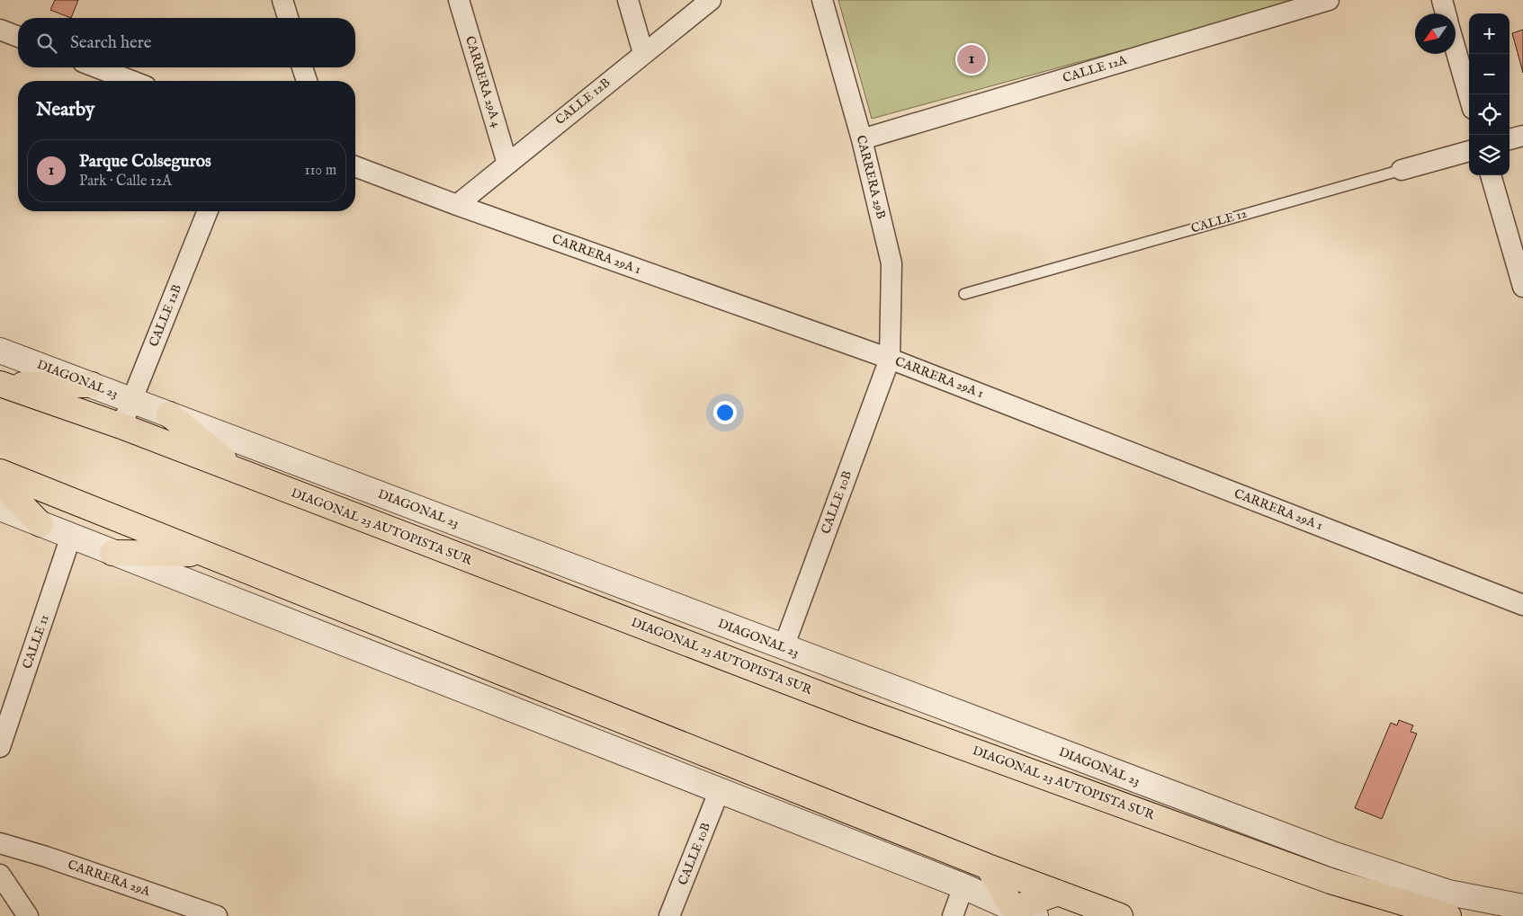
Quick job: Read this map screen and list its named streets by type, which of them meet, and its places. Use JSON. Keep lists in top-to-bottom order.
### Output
{
  "streets": {
    "main road": ["DIAGONAL 23 AUTOPISTA SUR"],
    "street": [
      "CALLE 12A",
      "CARRERA 29A 4",
      "CALLE 12B",
      "CARRERA 29B",
      "CALLE 12",
      "CARRERA 29A 1",
      "DIAGONAL 23",
      "CALLE 10B",
      "CALLE 11",
      "CARRERA 29A"
    ]
  },
  "crossings": [
    ["CALLE 12A", "CARRERA 29B"],
    ["CARRERA 29A 4", "CALLE 12B"],
    ["CALLE 12B", "CARRERA 29A 1"],
    ["CALLE 12B", "DIAGONAL 23"],
    ["CALLE 12B", "DIAGONAL 23 AUTOPISTA SUR"],
    ["CARRERA 29B", "CARRERA 29A 1"],
    ["CARRERA 29B", "CALLE 10B"],
    ["CARRERA 29A 1", "CALLE 10B"],
    ["DIAGONAL 23", "CALLE 10B"]
  ],
  "north": "bottom left",
  "page": {
    "map_buttons": ["+", "−"],
    "search": "Search here",
    "pins": "1",
    "heading": "Nearby",
    "list": [
      {
        "mark": "1",
        "name": "Parque Colseguros",
        "note": "Park · Calle 12A",
        "value": "110 m"
      }
    ]
  }
}
